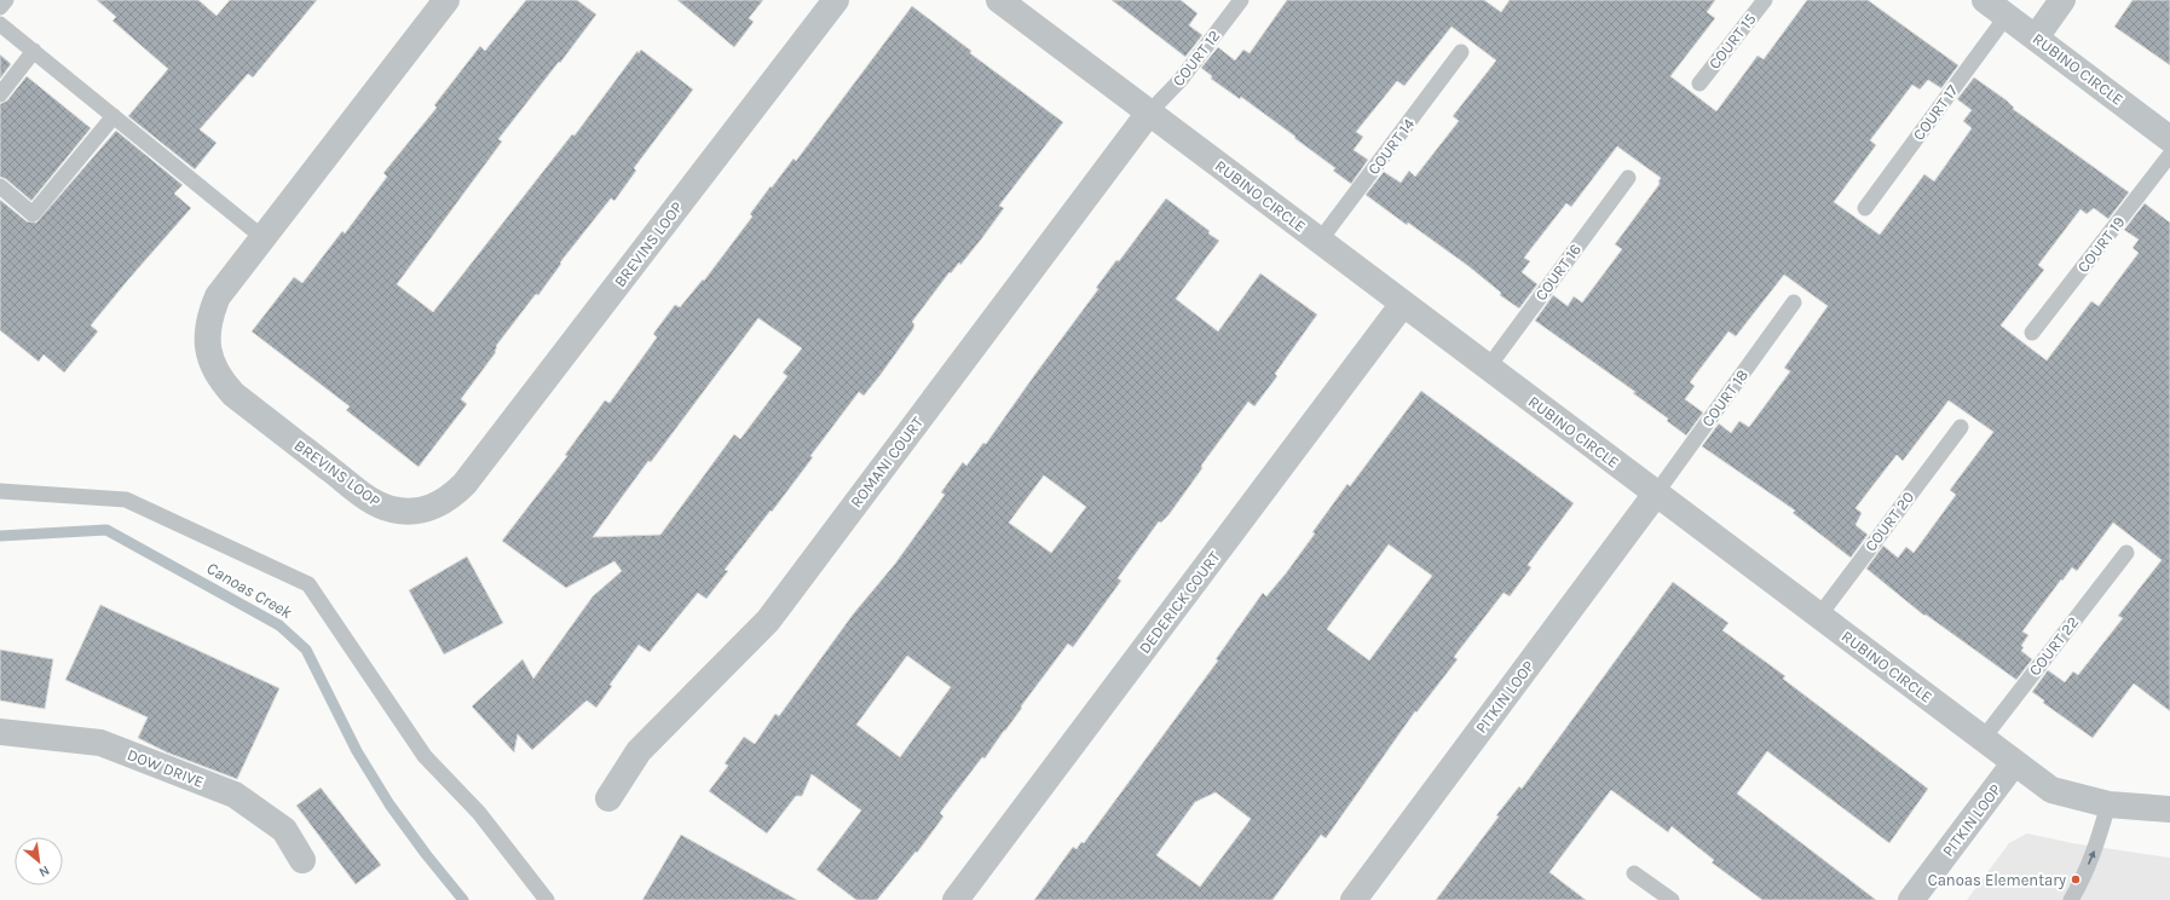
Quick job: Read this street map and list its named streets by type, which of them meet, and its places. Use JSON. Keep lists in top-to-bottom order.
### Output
{
  "streets": {
    "street": [
      "RUBINO CIRCLE",
      "BREVINS LOOP",
      "ROMANI COURT",
      "DEDERICK COURT",
      "PITKIN LOOP",
      "DOW DRIVE"
    ],
    "lane": [
      "COURT 15",
      "COURT 12",
      "COURT 17",
      "COURT 14",
      "COURT 19",
      "COURT 16",
      "COURT 18",
      "COURT 20",
      "COURT 22"
    ]
  },
  "crossings": [
    ["COURT 12", "RUBINO CIRCLE"],
    ["COURT 12", "ROMANI COURT"],
    ["RUBINO CIRCLE", "COURT 17"],
    ["RUBINO CIRCLE", "COURT 14"],
    ["RUBINO CIRCLE", "COURT 16"],
    ["RUBINO CIRCLE", "COURT 18"],
    ["RUBINO CIRCLE", "ROMANI COURT"],
    ["RUBINO CIRCLE", "COURT 20"],
    ["RUBINO CIRCLE", "DEDERICK COURT"],
    ["RUBINO CIRCLE", "COURT 22"],
    ["RUBINO CIRCLE", "PITKIN LOOP"],
    ["COURT 18", "PITKIN LOOP"]
  ],
  "water": ["Canoas Creek"],
  "places": ["Canoas Elementary"],
  "north": "bottom right"
}
